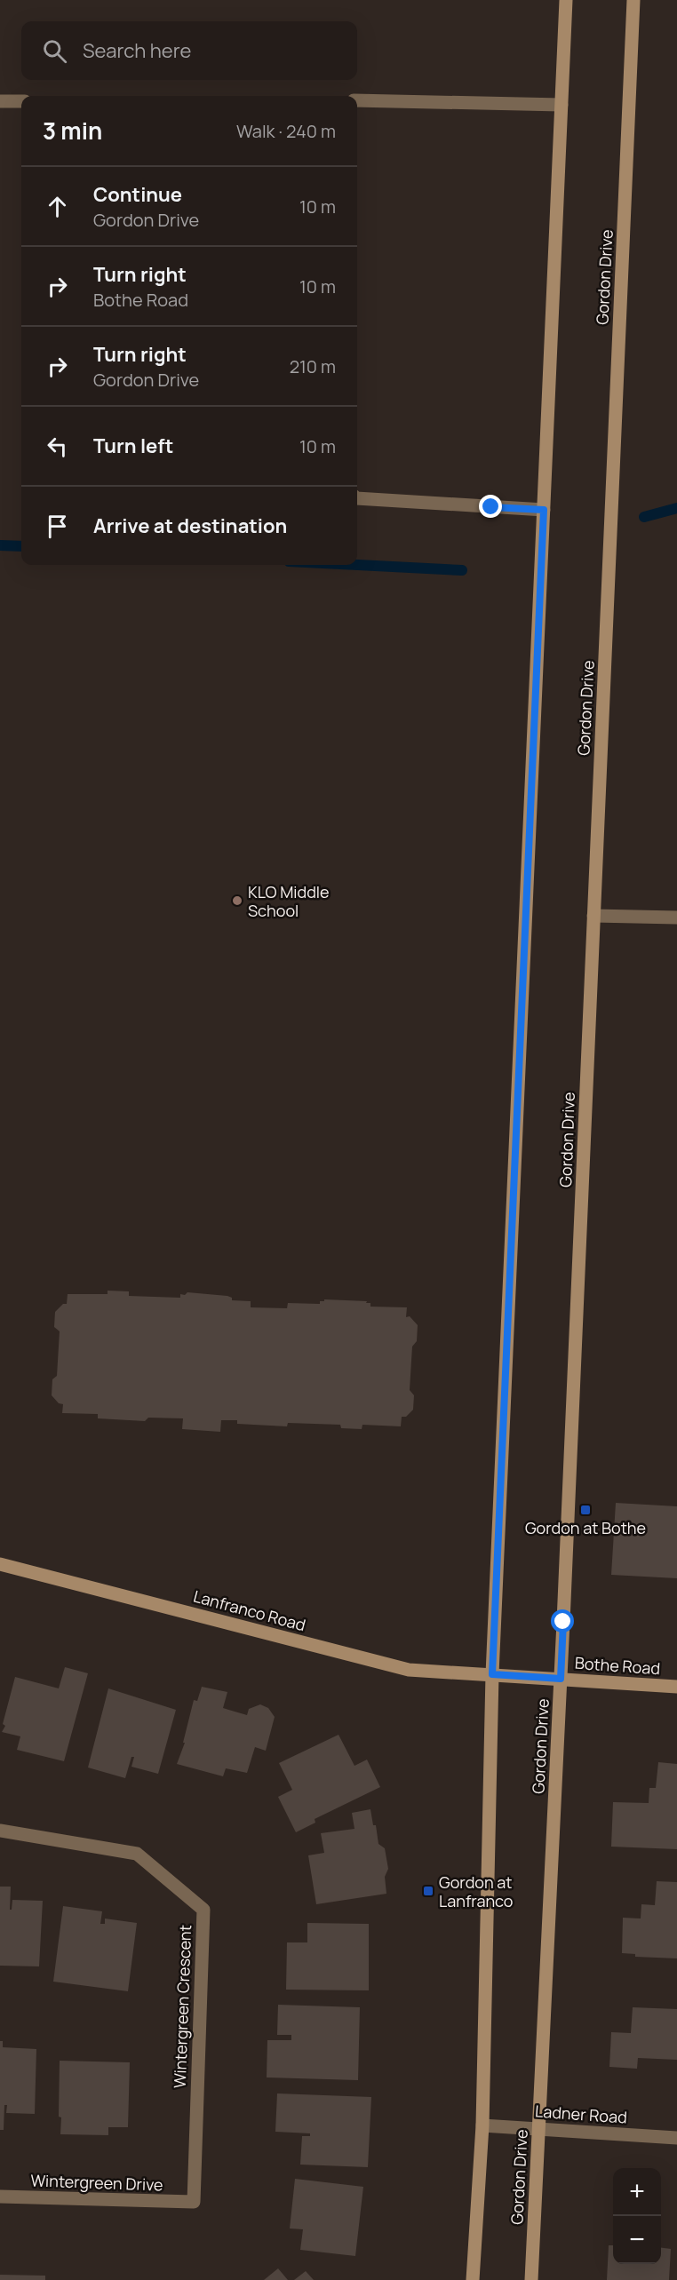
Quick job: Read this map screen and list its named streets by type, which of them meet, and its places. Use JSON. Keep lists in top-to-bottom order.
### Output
{
  "streets": {
    "main road": ["Gordon Drive", "Lanfranco Road", "Bothe Road"],
    "street": ["Wintergreen Crescent", "Ladner Road", "Wintergreen Drive"]
  },
  "crossings": [
    ["Gordon Drive", "Bothe Road"],
    ["Gordon Drive", "Ladner Road"],
    ["Lanfranco Road", "Bothe Road"],
    ["Wintergreen Crescent", "Wintergreen Drive"]
  ],
  "places": {
    "other": ["KLO Middle School"],
    "transit": ["Gordon at Bothe", "Gordon at Lanfranco"]
  },
  "page": {
    "search": "Search here",
    "heading": ["3 min", "Walk · 240 m"],
    "list": [
      ["Continue", "Gordon Drive", "10 m"],
      ["Turn right", "Bothe Road", "10 m"],
      ["Turn right", "Gordon Drive", "210 m"],
      ["Turn left", "10 m"],
      "Arrive at destination"
    ],
    "map_buttons": ["+", "−"]
  }
}
